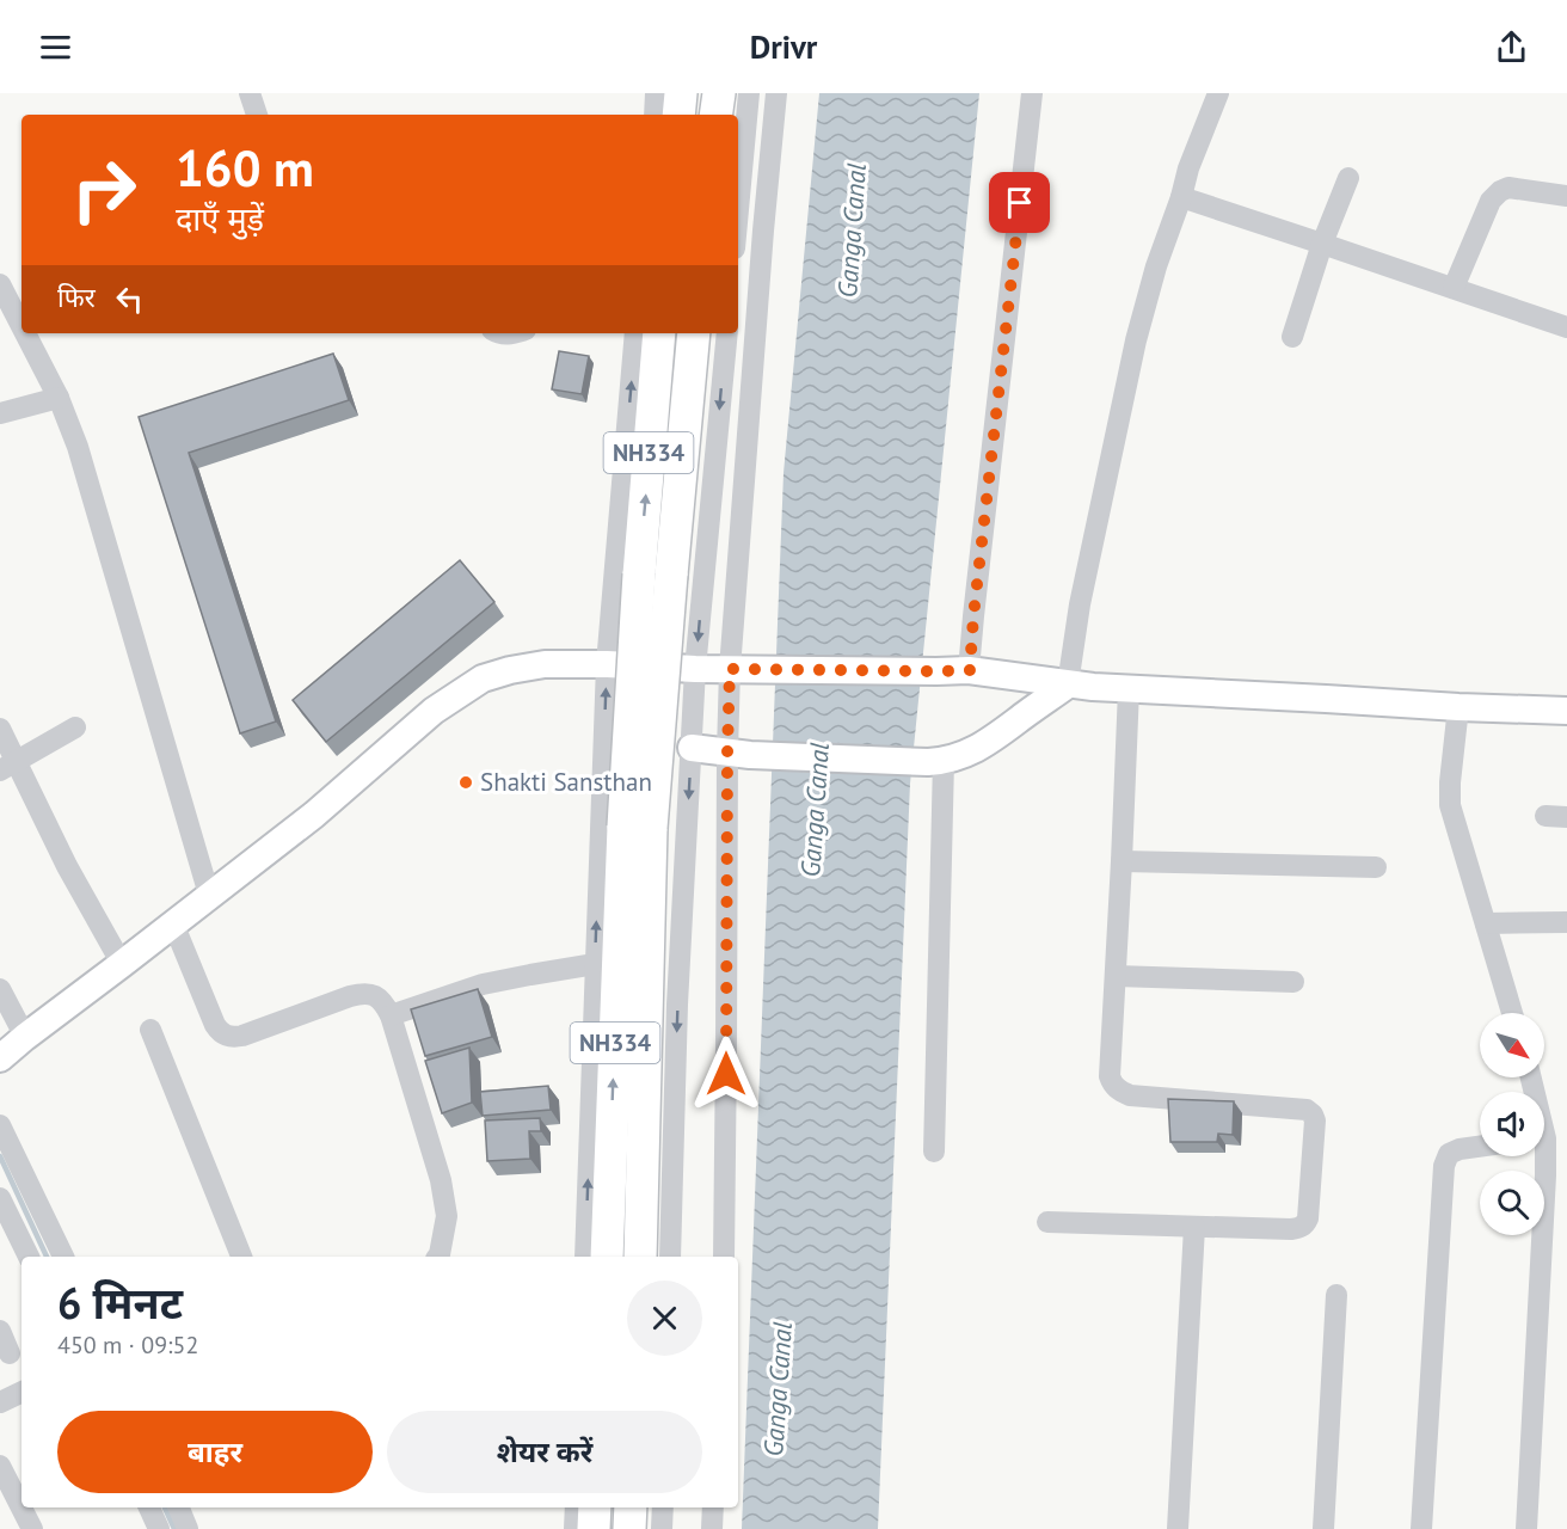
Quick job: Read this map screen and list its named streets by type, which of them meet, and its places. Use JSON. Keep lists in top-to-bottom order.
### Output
{
  "streets": {
    "highway": ["NH334"]
  },
  "water": ["Ganga Canal"],
  "places": ["Shakti Sansthan"],
  "north": "bottom right",
  "page": {
    "header": "Drivr",
    "turn": ["160 m", "दाएँ मुड़ें"],
    "then": "फिर",
    "heading": ["6 मिनट", "450 m · 09:52"],
    "buttons": ["बाहर", "शेयर करें"]
  }
}
